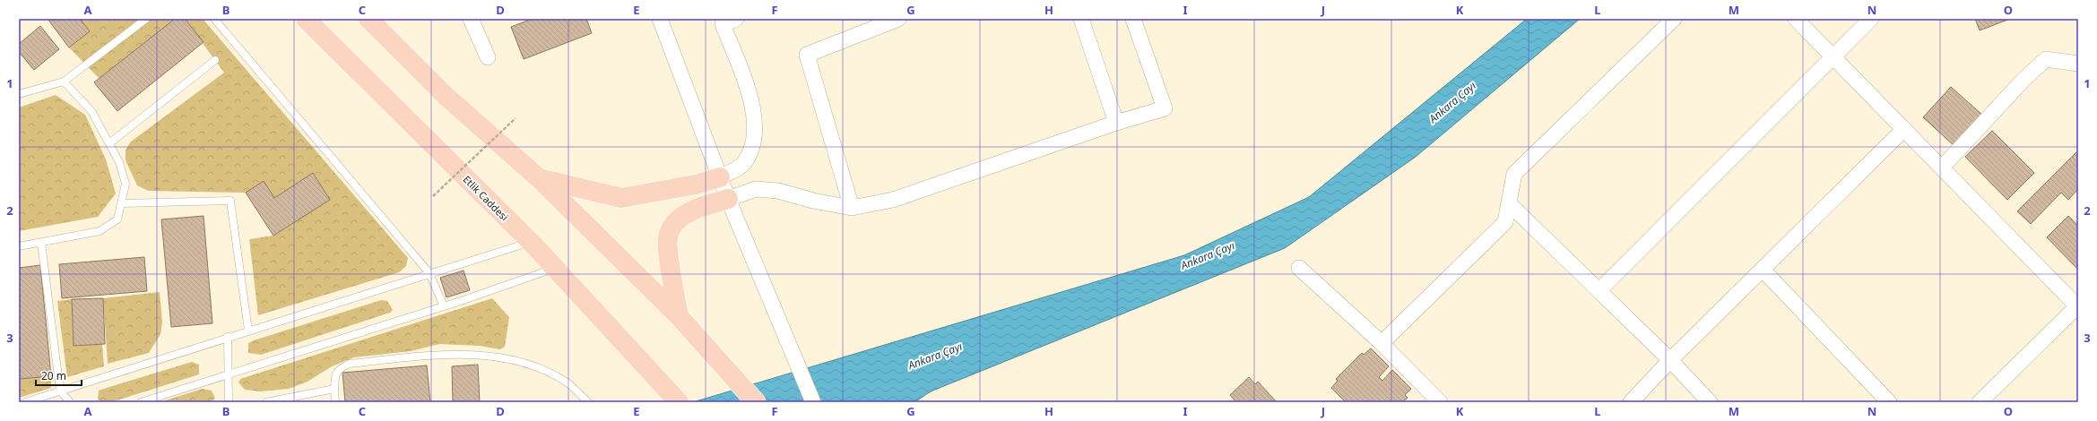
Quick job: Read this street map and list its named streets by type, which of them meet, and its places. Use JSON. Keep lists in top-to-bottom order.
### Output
{
  "streets": {
    "main road": ["Etlik Caddesi"]
  },
  "water": ["Ankara Çayı"],
  "scale_bar": "20 m",
  "grid": {
    "columns": [
      "A",
      "B",
      "C",
      "D",
      "E",
      "F",
      "G",
      "H",
      "I",
      "J",
      "K",
      "L",
      "M",
      "N",
      "O"
    ],
    "rows": ["1", "2", "3"]
  }
}
